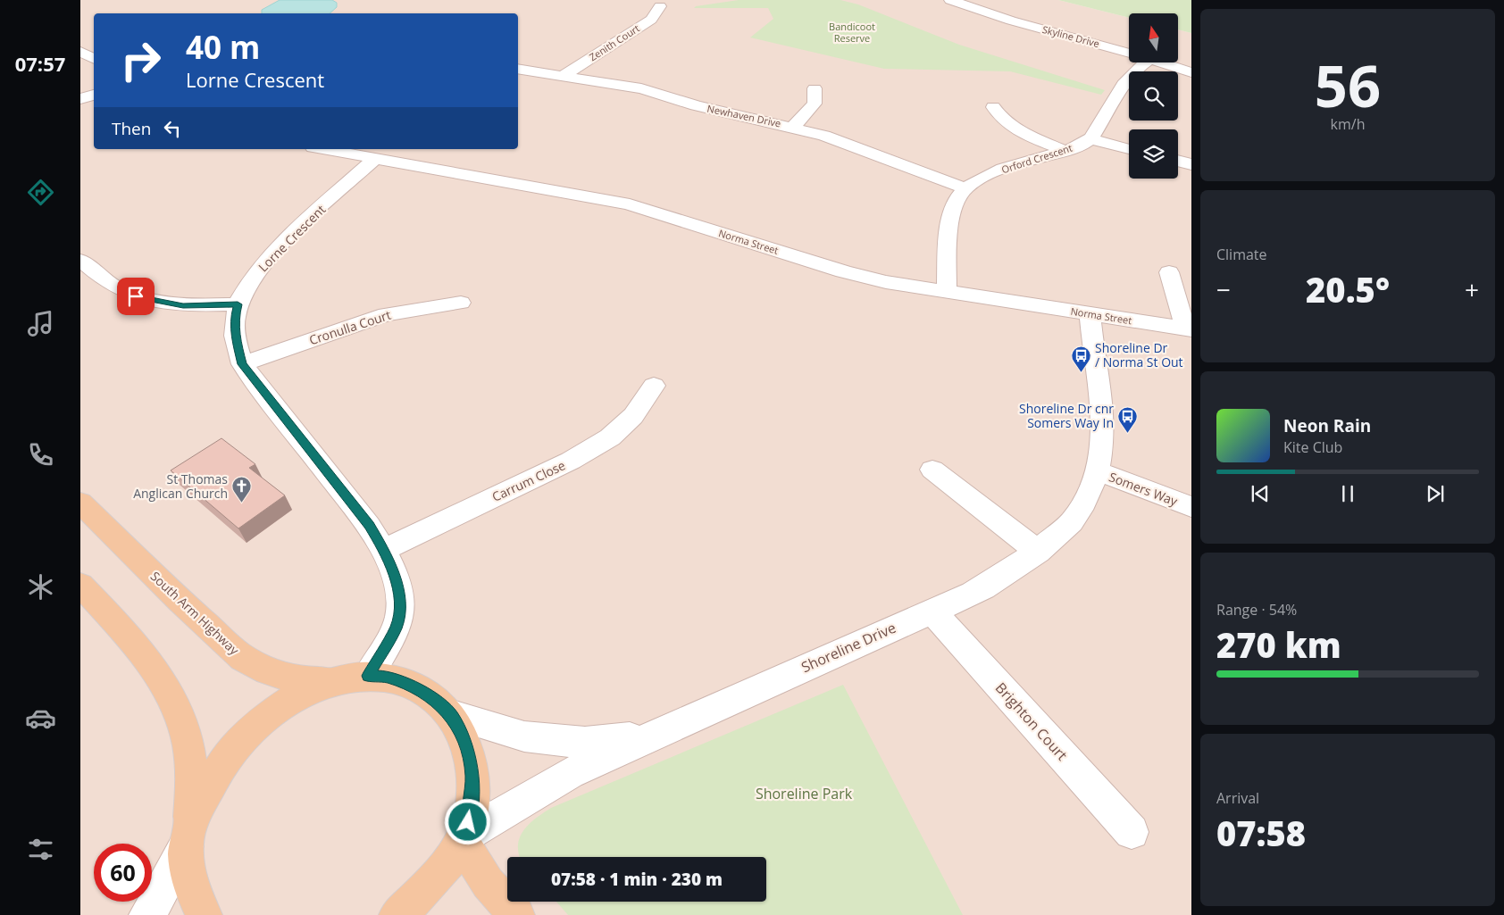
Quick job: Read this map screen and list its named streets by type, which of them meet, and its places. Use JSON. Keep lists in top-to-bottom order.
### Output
{
  "streets": {
    "main road": ["South Arm Highway"],
    "street": [
      "Skyline Drive",
      "Zenith Court",
      "Newhaven Drive",
      "Orford Crescent",
      "Lorne Crescent",
      "Norma Street",
      "Cronulla Court",
      "Carrum Close",
      "Somers Way",
      "Shoreline Drive",
      "Brighton Court"
    ]
  },
  "crossings": [
    ["Zenith Court", "Newhaven Drive"],
    ["Newhaven Drive", "Orford Crescent"],
    ["Lorne Crescent", "Norma Street"],
    ["Lorne Crescent", "Cronulla Court"],
    ["Lorne Crescent", "Carrum Close"],
    ["Norma Street", "Shoreline Drive"],
    ["Somers Way", "Shoreline Drive"],
    ["Shoreline Drive", "Brighton Court"]
  ],
  "parks": ["Bandicoot Reserve", "Shoreline Park"],
  "places": {
    "bus stop": ["Shoreline Dr / Norma St Out", "Shoreline Dr cnr Somers Way In"],
    "church": ["St Thomas Anglican Church"]
  },
  "north": "top",
  "page": {
    "tabs": "07:57",
    "tile": [
      ["56", "km/h"],
      "Climate",
      ["Range · 54%", "270 km"],
      ["Arrival", "07:58"]
    ],
    "turn": ["40 m", "Lorne Crescent"],
    "then": "Then",
    "heat": ["−", "20.5°", "+"],
    "song": ["Neon Rain", "Kite Club"],
    "limit": "60",
    "trip": "07:58 · 1 min · 230 m"
  }
}
